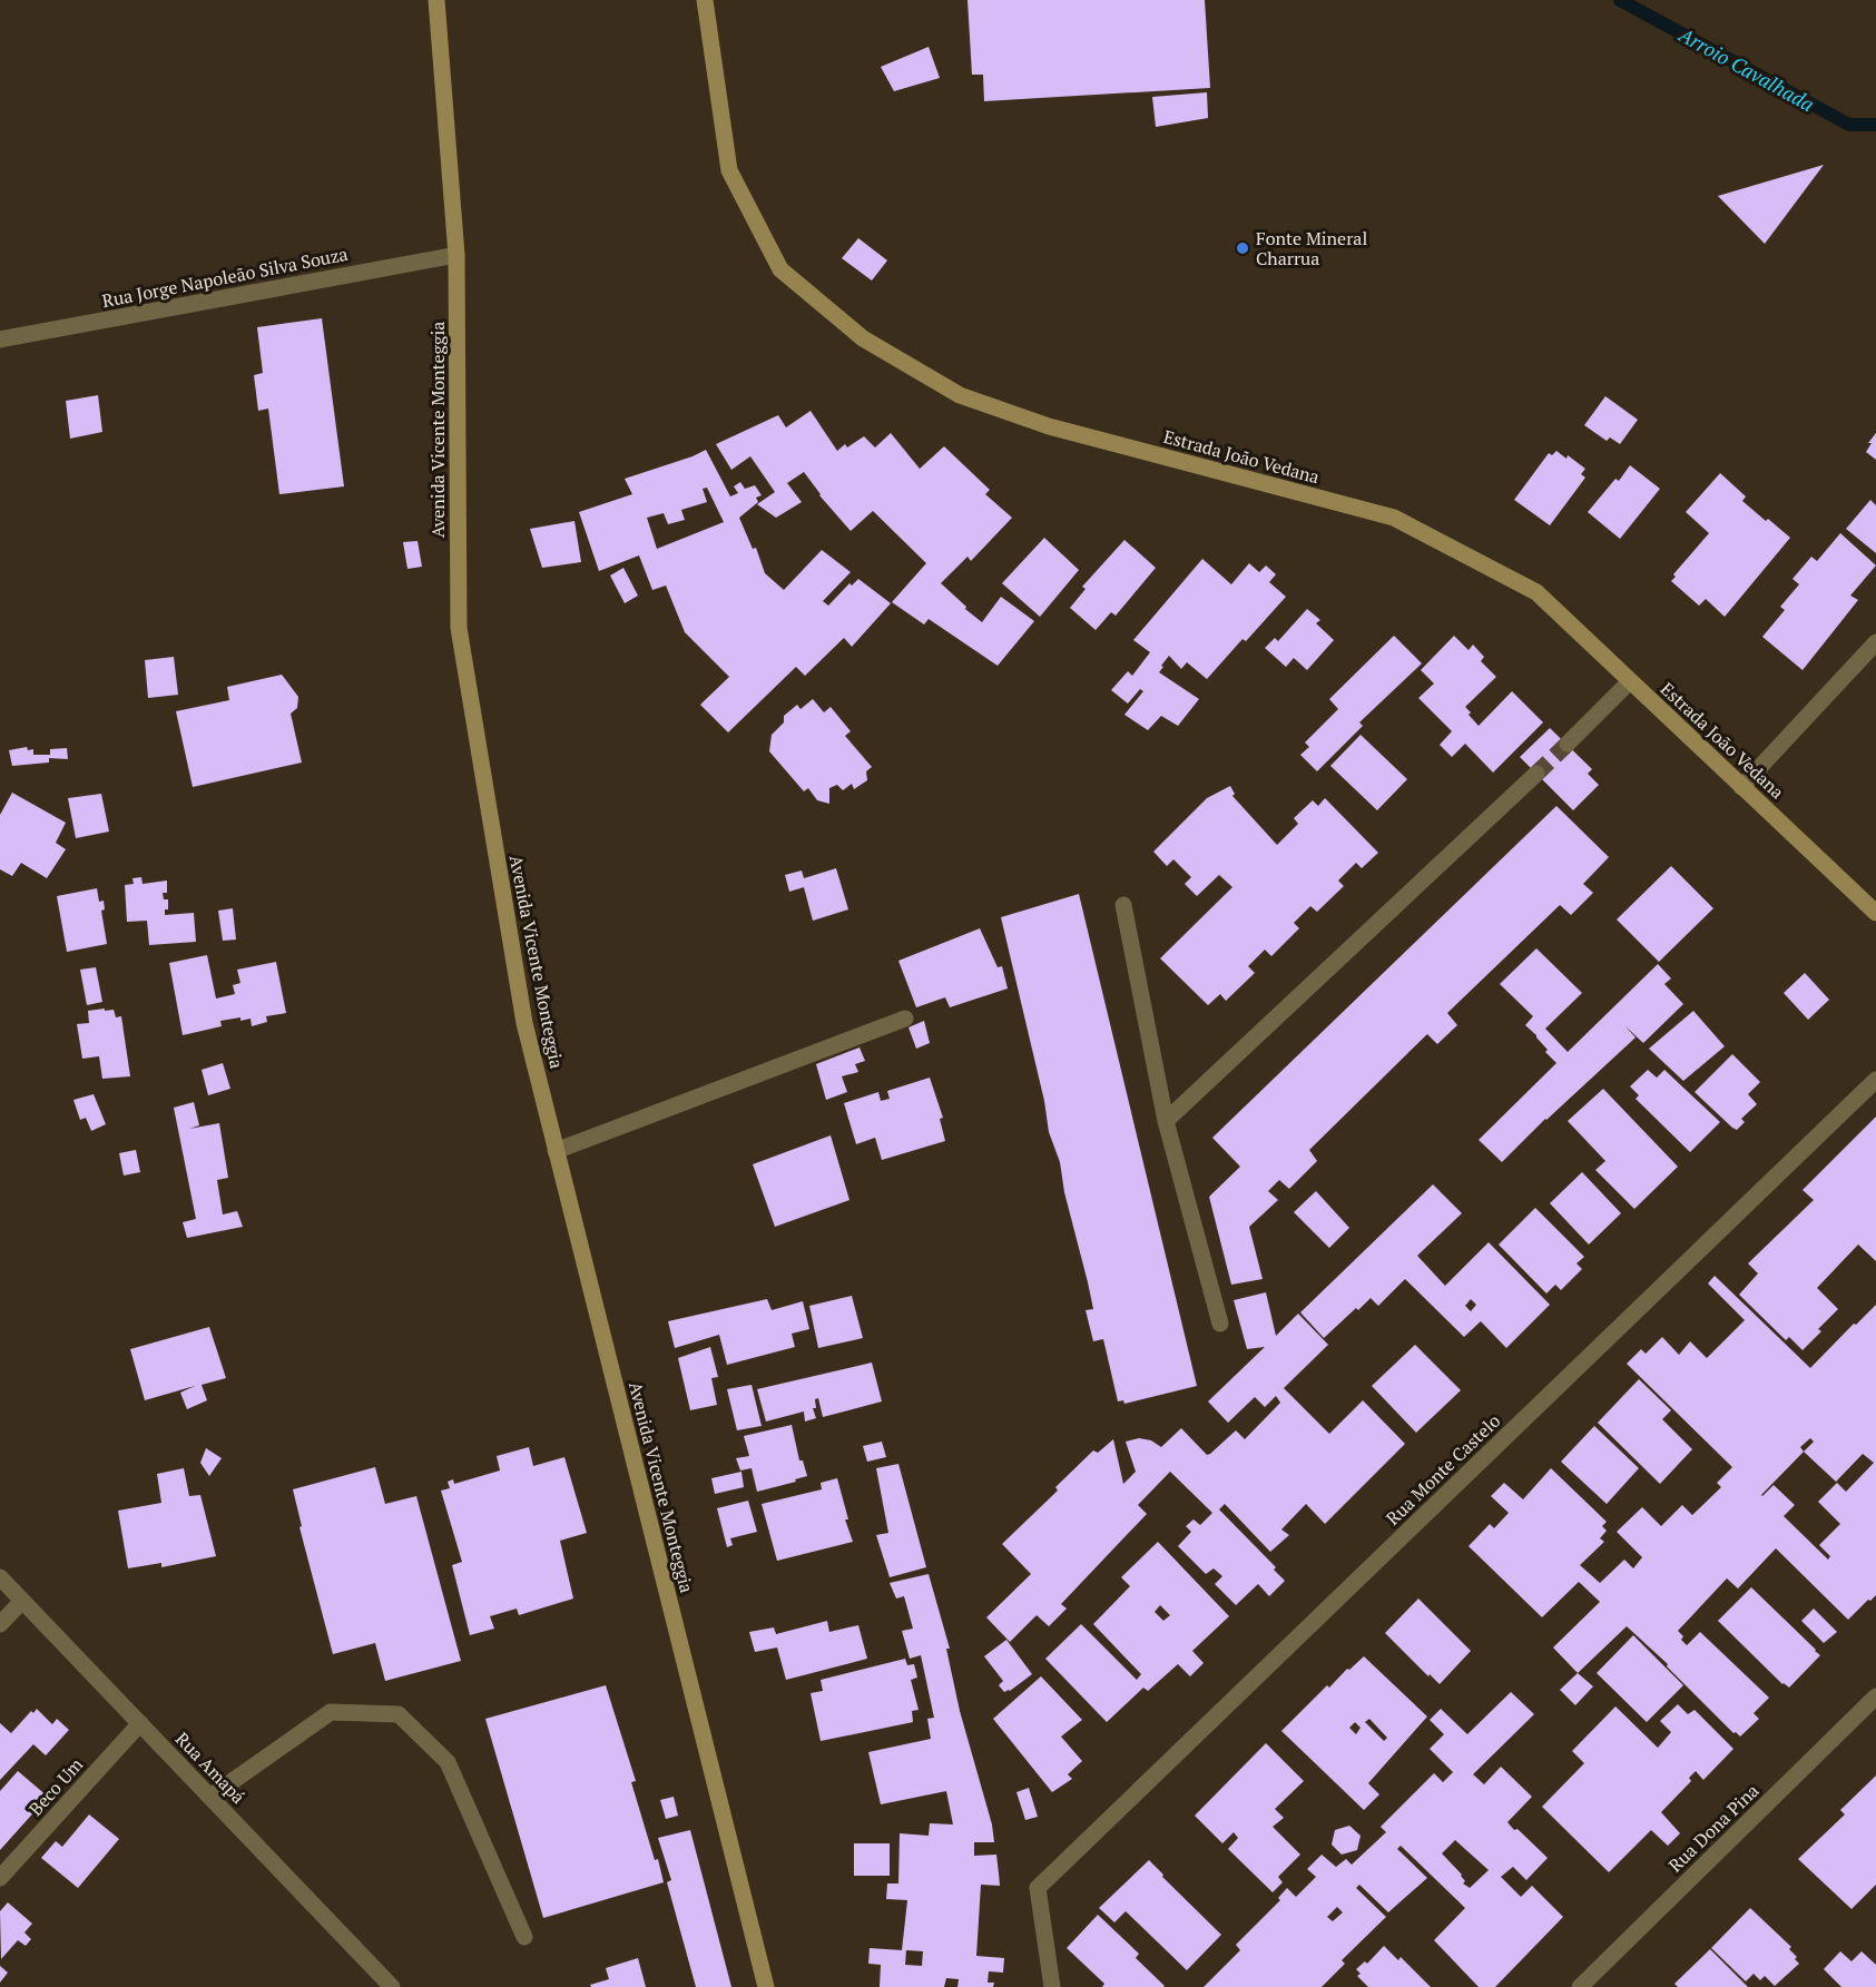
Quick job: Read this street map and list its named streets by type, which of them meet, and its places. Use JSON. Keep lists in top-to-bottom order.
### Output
{
  "streets": {
    "main road": ["Avenida Vicente Monteggia", "Estrada João Vedana"],
    "street": [
      "Rua Jorge Napoleão Silva Souza",
      "Rua Monte Castelo",
      "Rua Amapá",
      "Beco Um",
      "Rua Dona Pina"
    ]
  },
  "crossings": [
    ["Rua Jorge Napoleão Silva Souza", "Avenida Vicente Monteggia"],
    ["Rua Amapá", "Beco Um"]
  ],
  "water": ["Arroio Cavalhada"],
  "places": ["Fonte Mineral Charrua"]
}
